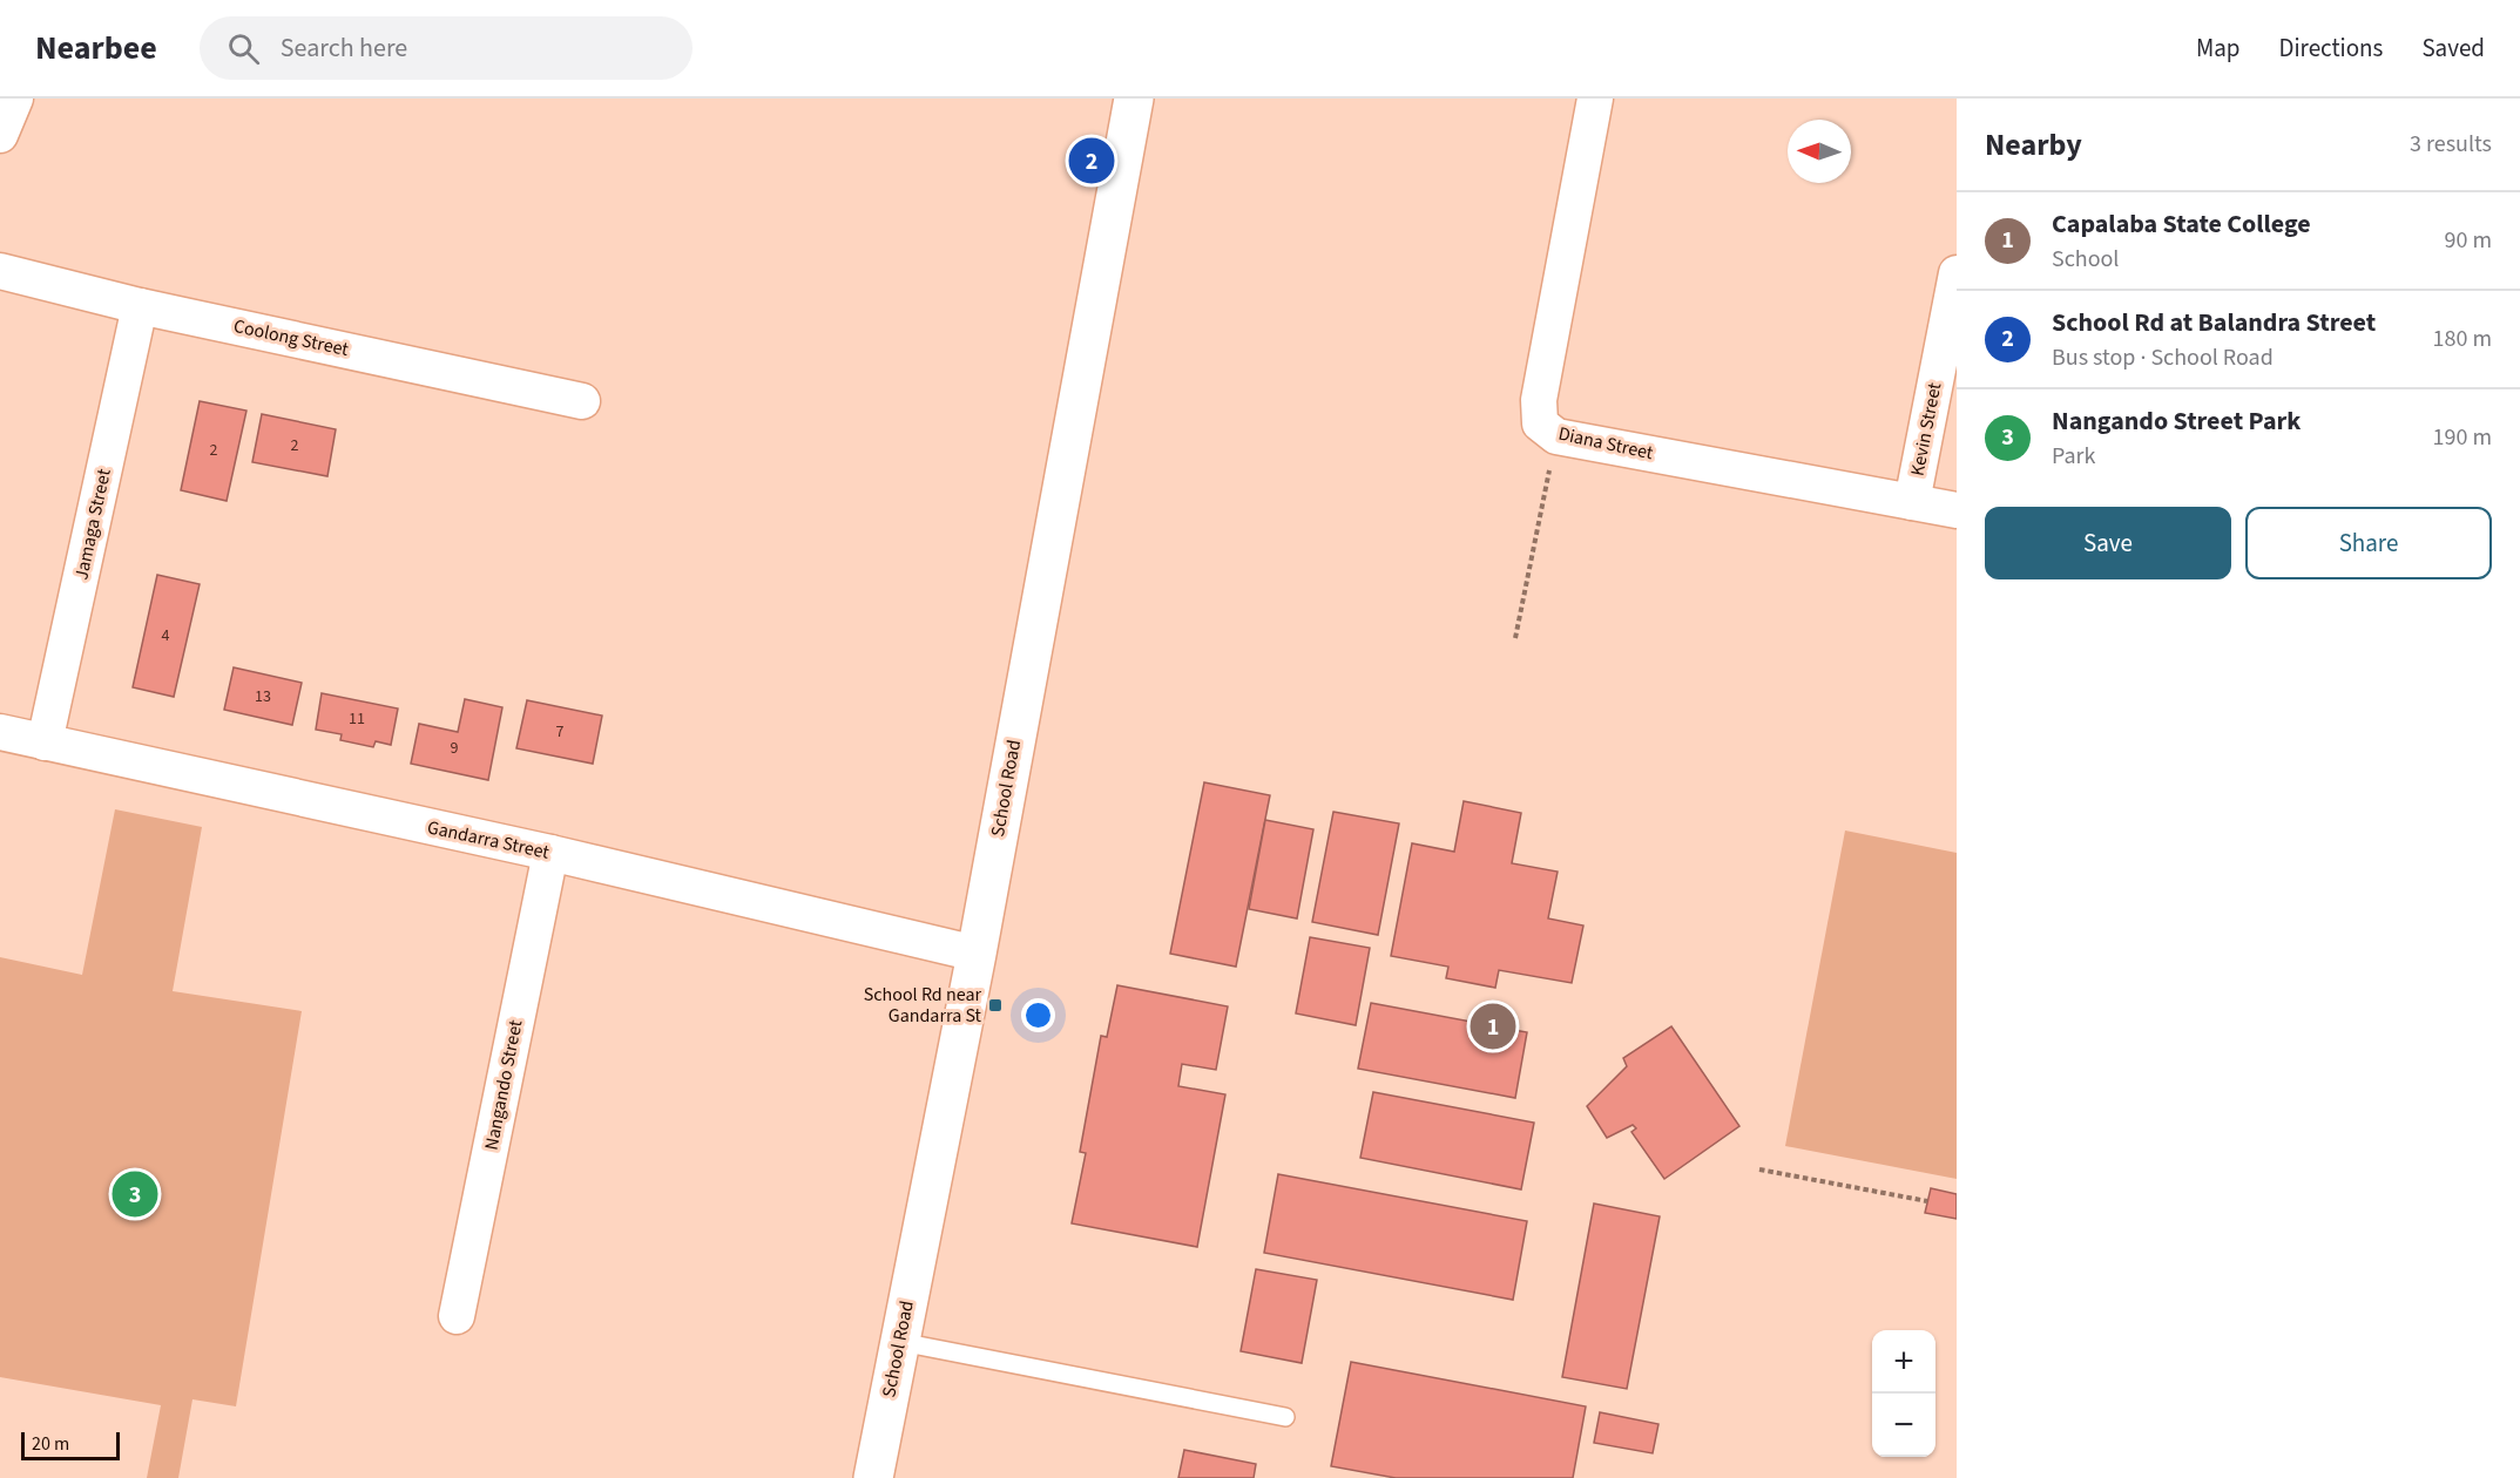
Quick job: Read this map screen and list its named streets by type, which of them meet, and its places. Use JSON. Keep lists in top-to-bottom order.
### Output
{
  "streets": {
    "street": [
      "Coolong Street",
      "Kevin Street",
      "Diana Street",
      "Jamaga Street",
      "School Road",
      "Gandarra Street",
      "Nangando Street"
    ]
  },
  "crossings": [
    ["Coolong Street", "Jamaga Street"],
    ["Kevin Street", "Diana Street"],
    ["Jamaga Street", "Gandarra Street"],
    ["School Road", "Gandarra Street"],
    ["Gandarra Street", "Nangando Street"]
  ],
  "places": {
    "transit": ["School Rd near Gandarra St"]
  },
  "house_numbers": [
    "2",
    "2",
    "4",
    "13",
    "11",
    "7",
    "9"
  ],
  "scale_bar": "20 m",
  "north": "left",
  "page": {
    "header": "Nearbee",
    "search": "Search here",
    "nav": ["Map", "Directions", "Saved"],
    "heading": ["Nearby", "3 results"],
    "pins": ["2", "1", "3"],
    "list": [
      {
        "mark": "1",
        "name": "Capalaba State College",
        "note": "School",
        "value": "90 m"
      },
      {
        "mark": "2",
        "name": "School Rd at Balandra Street",
        "note": "Bus stop · School Road",
        "value": "180 m"
      },
      {
        "mark": "3",
        "name": "Nangando Street Park",
        "note": "Park",
        "value": "190 m"
      }
    ],
    "buttons": ["Save", "Share"],
    "map_buttons": ["+", "−"],
    "scale": "20 m"
  }
}
